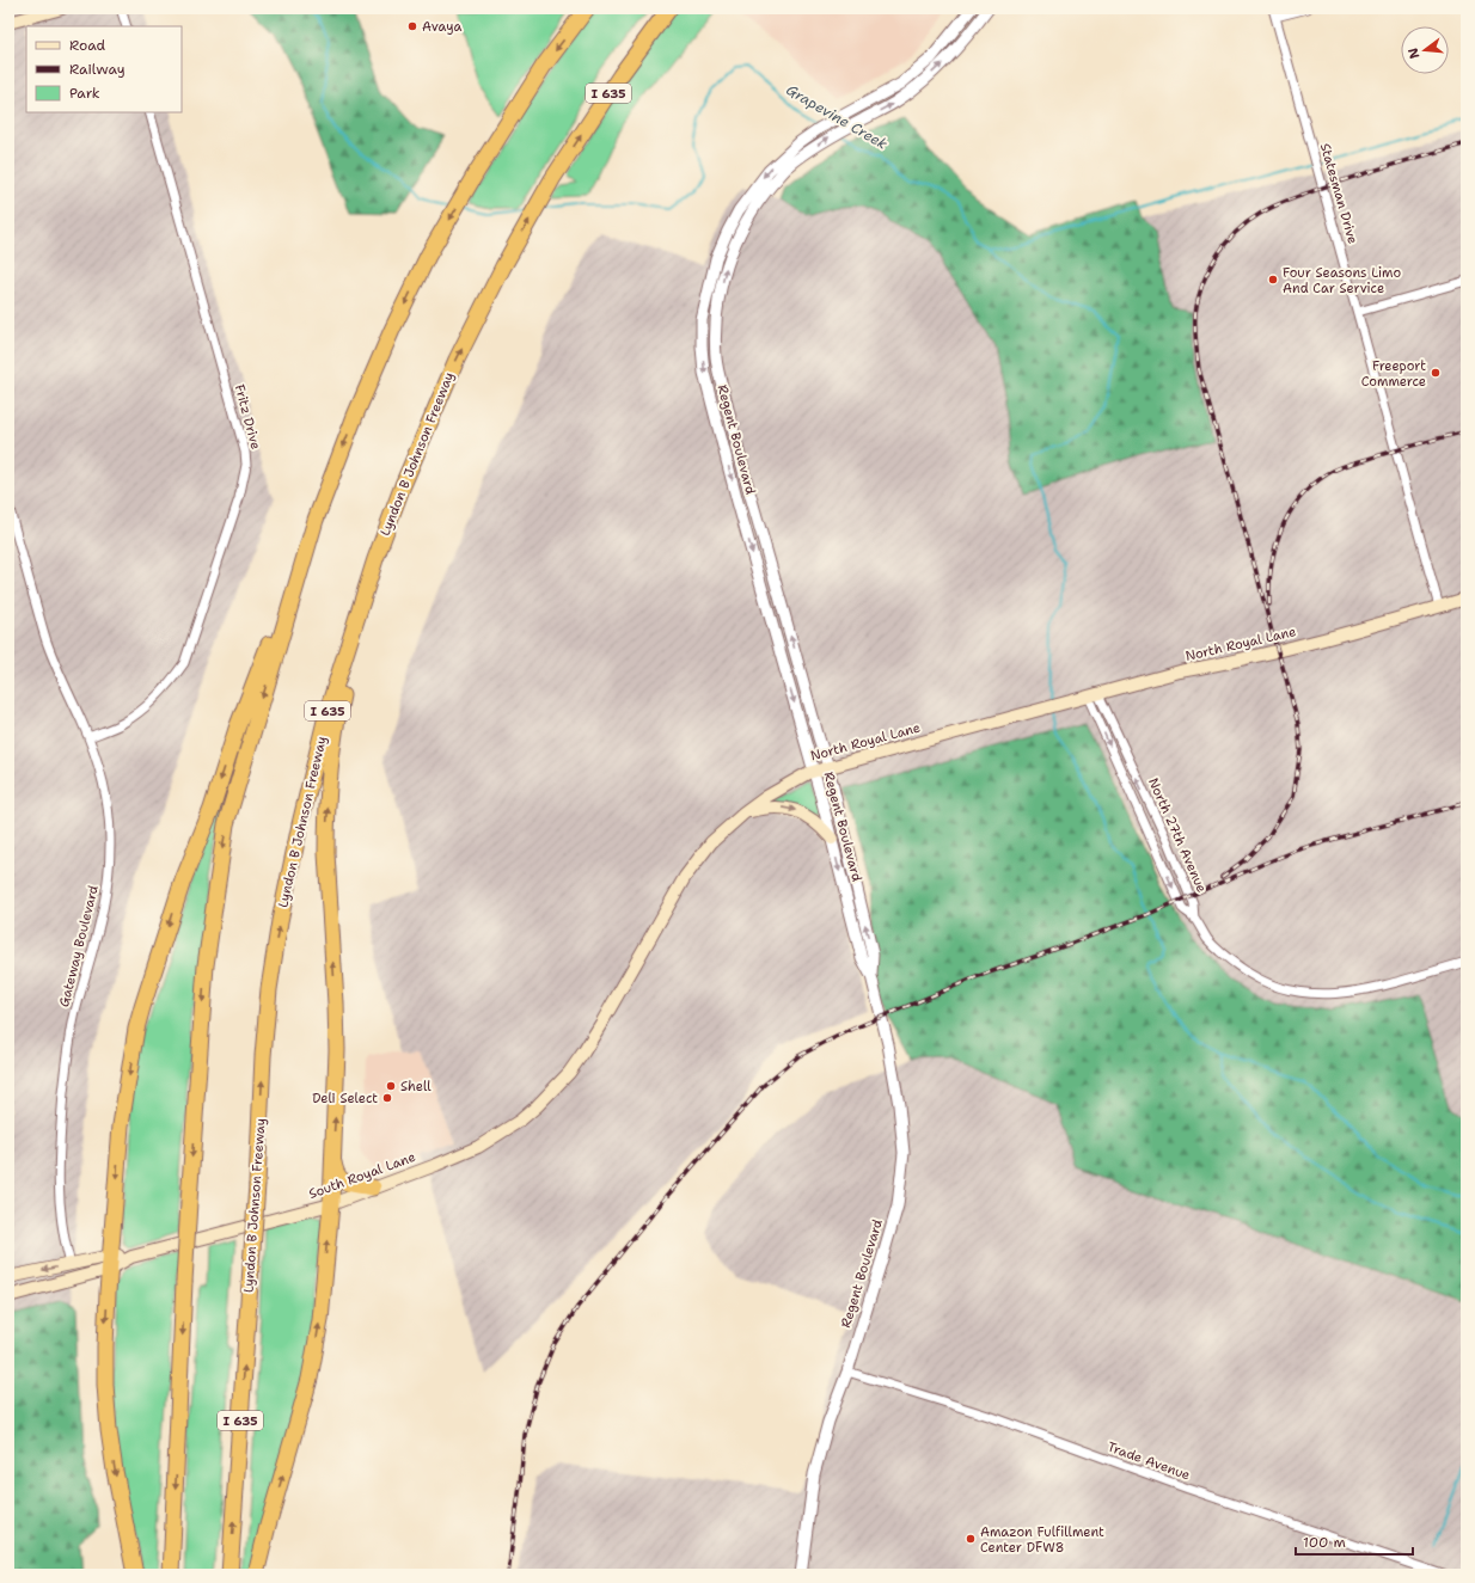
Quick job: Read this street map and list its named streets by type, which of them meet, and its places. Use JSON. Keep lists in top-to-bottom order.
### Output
{
  "streets": {
    "highway": ["I 635", "Lyndon B Johnson Freeway"],
    "main road": ["North Royal Lane", "South Royal Lane"],
    "street": [
      "Statesman Drive",
      "Fritz Drive",
      "Regent Boulevard",
      "North 27th Avenue",
      "Gateway Boulevard",
      "Trade Avenue"
    ]
  },
  "crossings": [
    ["Statesman Drive", "North Royal Lane"],
    ["Fritz Drive", "Gateway Boulevard"],
    ["Regent Boulevard", "North Royal Lane"],
    ["Regent Boulevard", "Trade Avenue"],
    ["North Royal Lane", "North 27th Avenue"],
    ["North Royal Lane", "South Royal Lane"],
    ["Gateway Boulevard", "South Royal Lane"]
  ],
  "water": ["Grapevine Creek"],
  "places": [
    "Avaya",
    "Four Seasons Limo And Car Service",
    "Freeport Commerce",
    "Shell",
    "Deli Select",
    "Amazon Fulfillment Center DFW8"
  ],
  "legend": ["Road", "Railway", "Park"],
  "scale_bar": "100 m",
  "north": "left"
}
